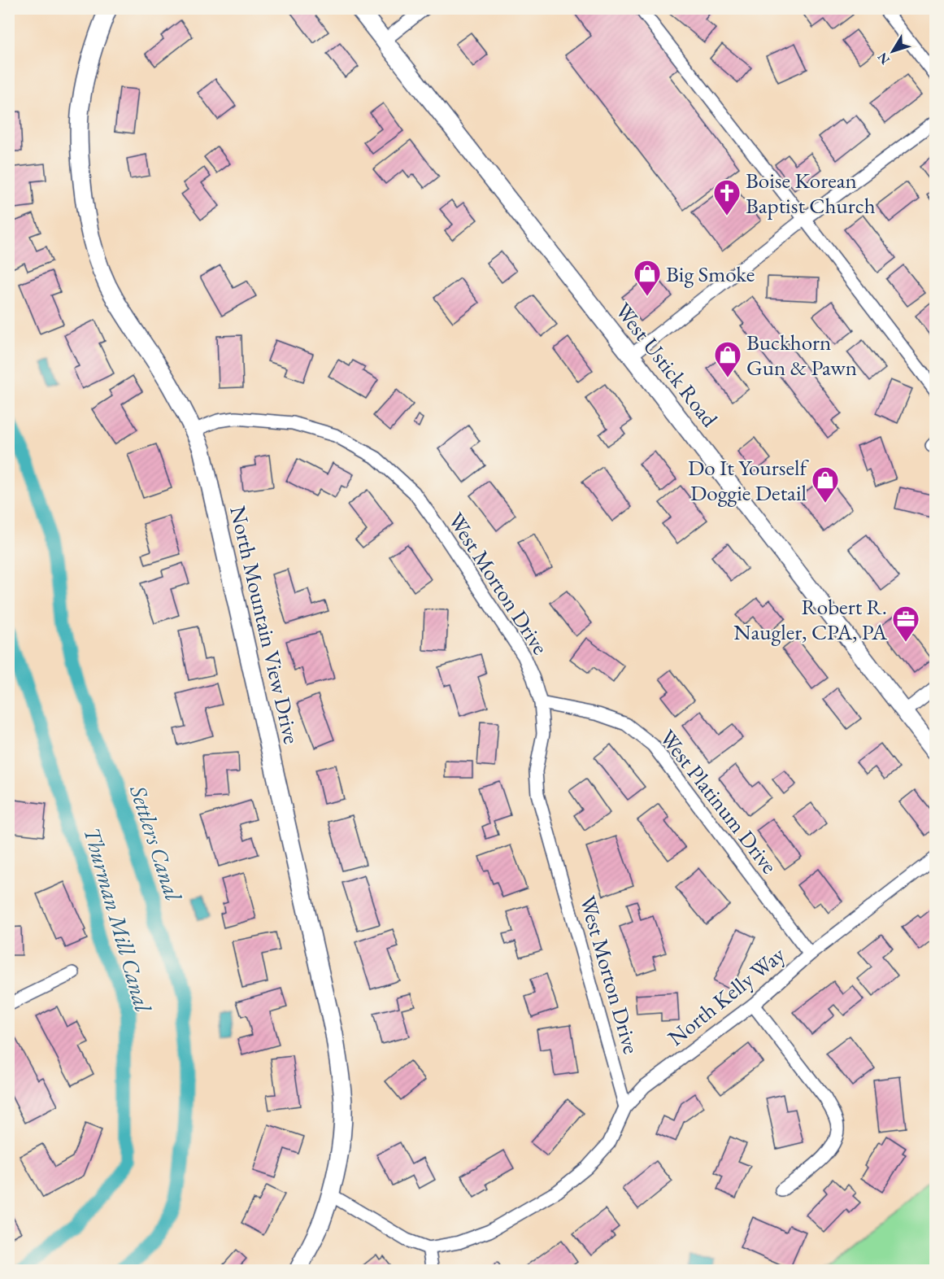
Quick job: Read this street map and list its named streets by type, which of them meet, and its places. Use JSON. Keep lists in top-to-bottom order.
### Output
{
  "streets": {
    "street": [
      "West Ustick Road",
      "West Morton Drive",
      "North Mountain View Drive",
      "West Platinum Drive",
      "North Kelly Way"
    ]
  },
  "crossings": [
    ["West Morton Drive", "North Mountain View Drive"],
    ["West Morton Drive", "West Platinum Drive"],
    ["West Morton Drive", "North Kelly Way"],
    ["West Platinum Drive", "North Kelly Way"]
  ],
  "water": ["Settlers Canal", "Thurman Mill Canal"],
  "places": {
    "church": ["Boise Korean Baptist Church"],
    "shop": ["Big Smoke", "Buckhorn Gun & Pawn", "Do It Yourself Doggie Detail"],
    "office": ["Robert R. Naugler, CPA, PA"]
  },
  "north": "bottom left"
}
